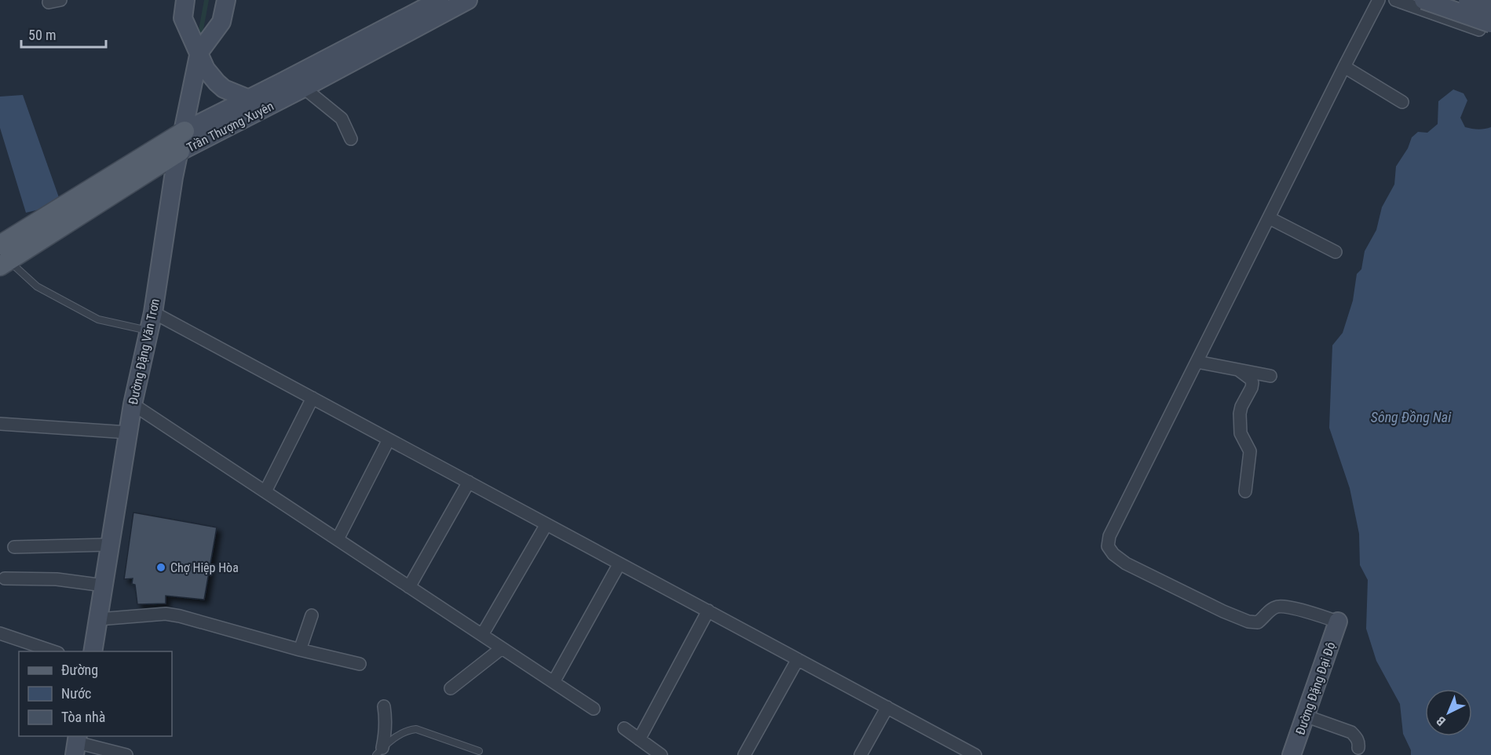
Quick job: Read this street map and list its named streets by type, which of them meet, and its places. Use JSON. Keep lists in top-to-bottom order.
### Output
{
  "streets": {
    "main road": ["Trần Thượng Xuyên", "Đường Đặng Văn Trơn", "Đường Đặng Đại Độ"]
  },
  "crossings": [
    ["Trần Thượng Xuyên", "Đường Đặng Văn Trơn"]
  ],
  "water": ["Sông Đồng Nai"],
  "places": ["Chợ Hiệp Hòa"],
  "legend": ["Đường", "Nước", "Tòa nhà"],
  "scale_bar": "50 m",
  "north": "bottom left"
}
